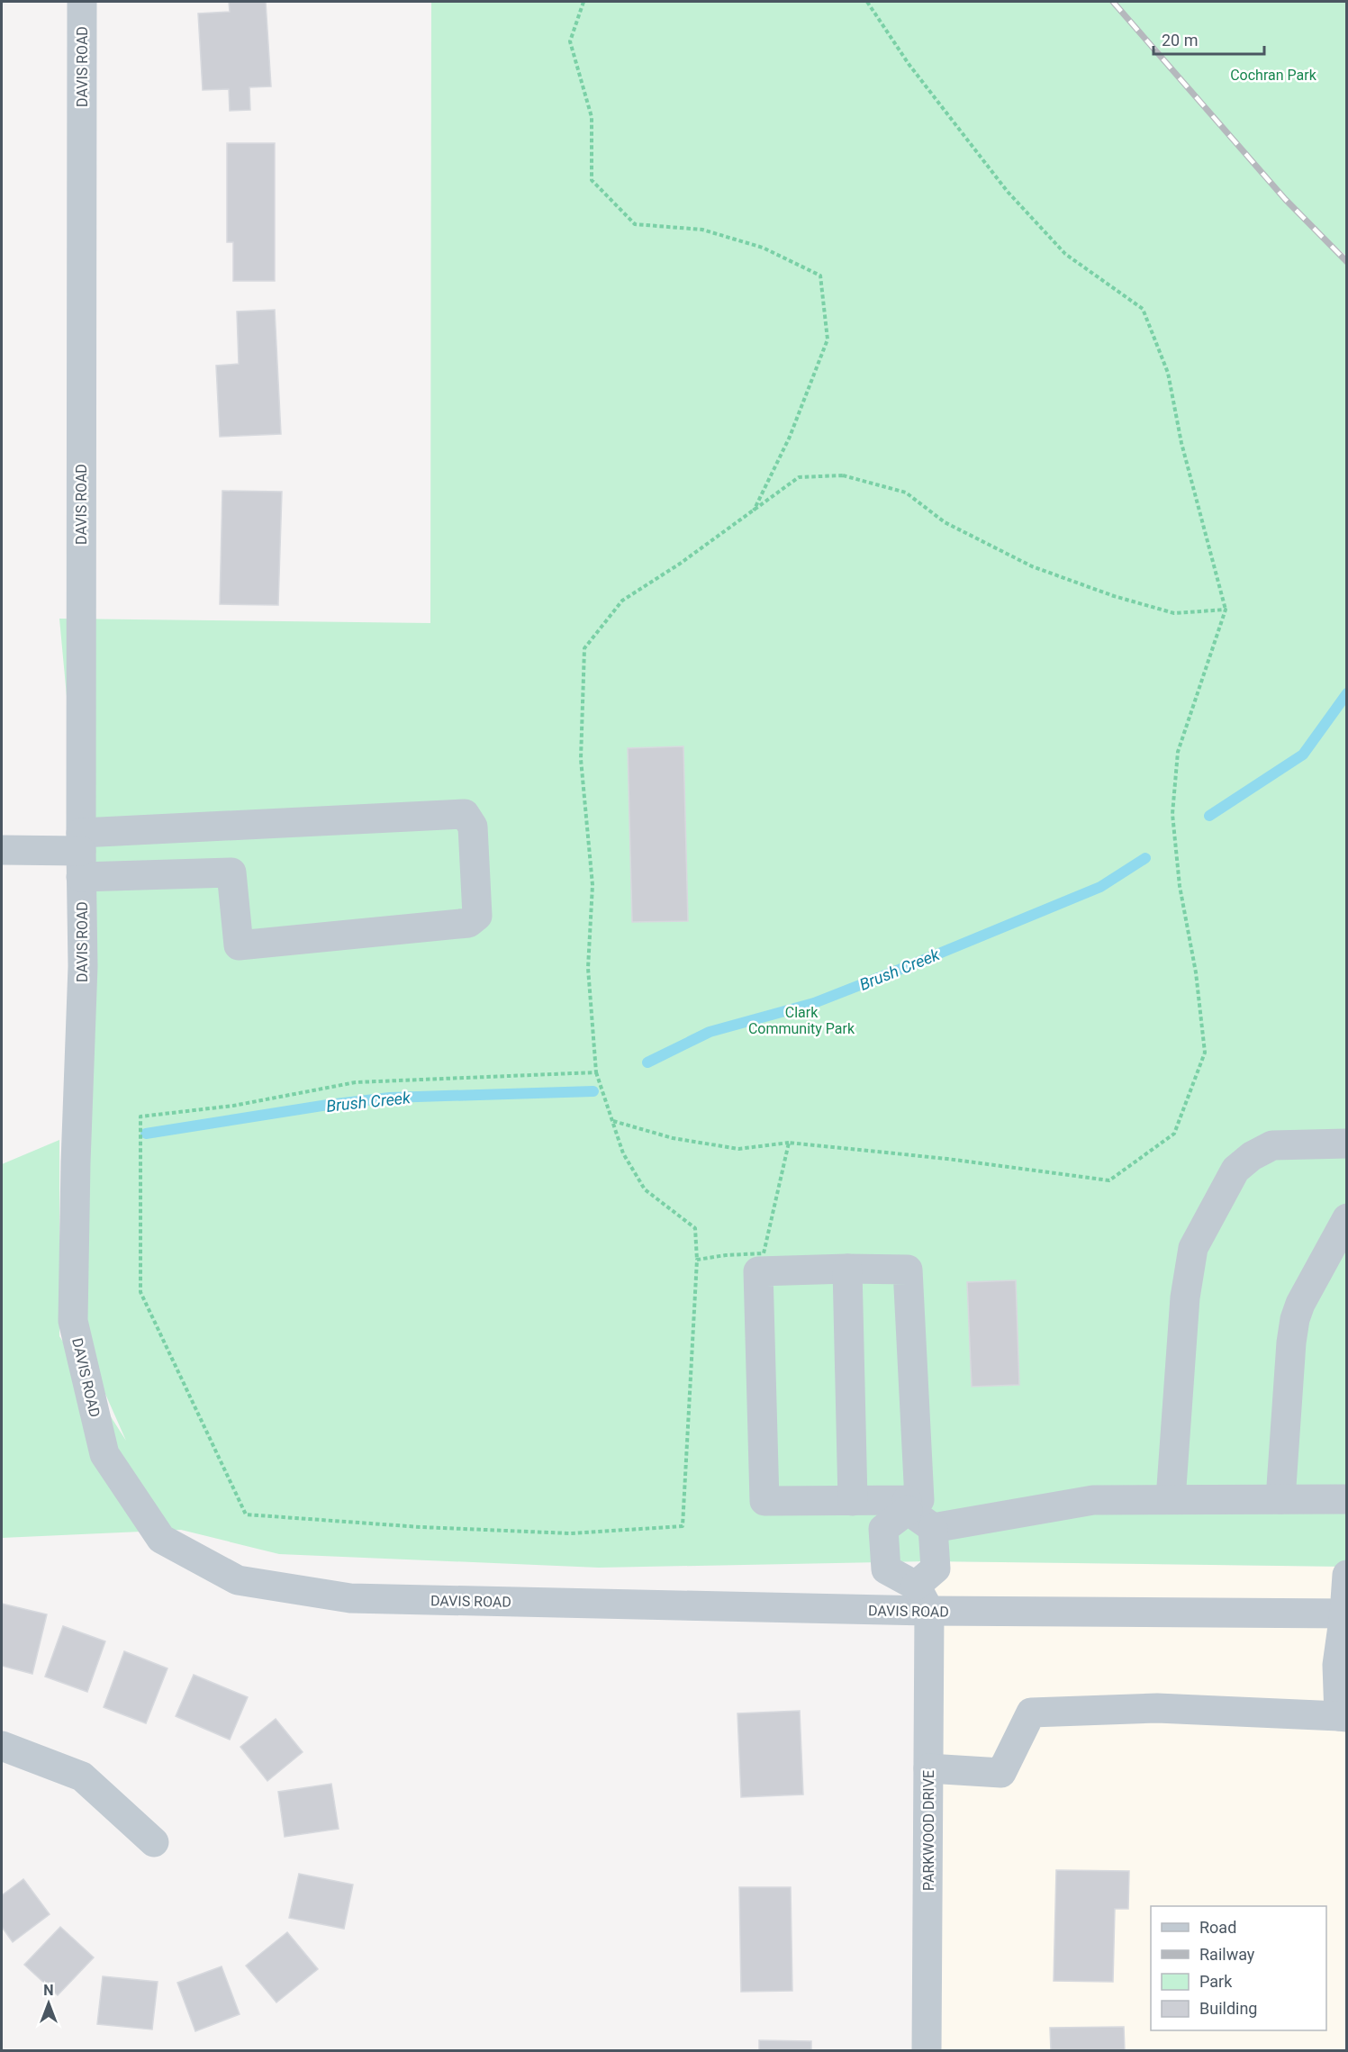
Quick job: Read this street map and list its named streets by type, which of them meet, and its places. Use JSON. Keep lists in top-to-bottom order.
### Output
{
  "streets": {
    "street": ["DAVIS ROAD", "PARKWOOD DRIVE"]
  },
  "crossings": [
    ["DAVIS ROAD", "PARKWOOD DRIVE"]
  ],
  "water": ["Brush Creek"],
  "parks": ["Cochran Park", "Clark Community Park"],
  "legend": [
    "Road",
    "Railway",
    "Park",
    "Building"
  ],
  "scale_bar": "20 m",
  "north": "top"
}
